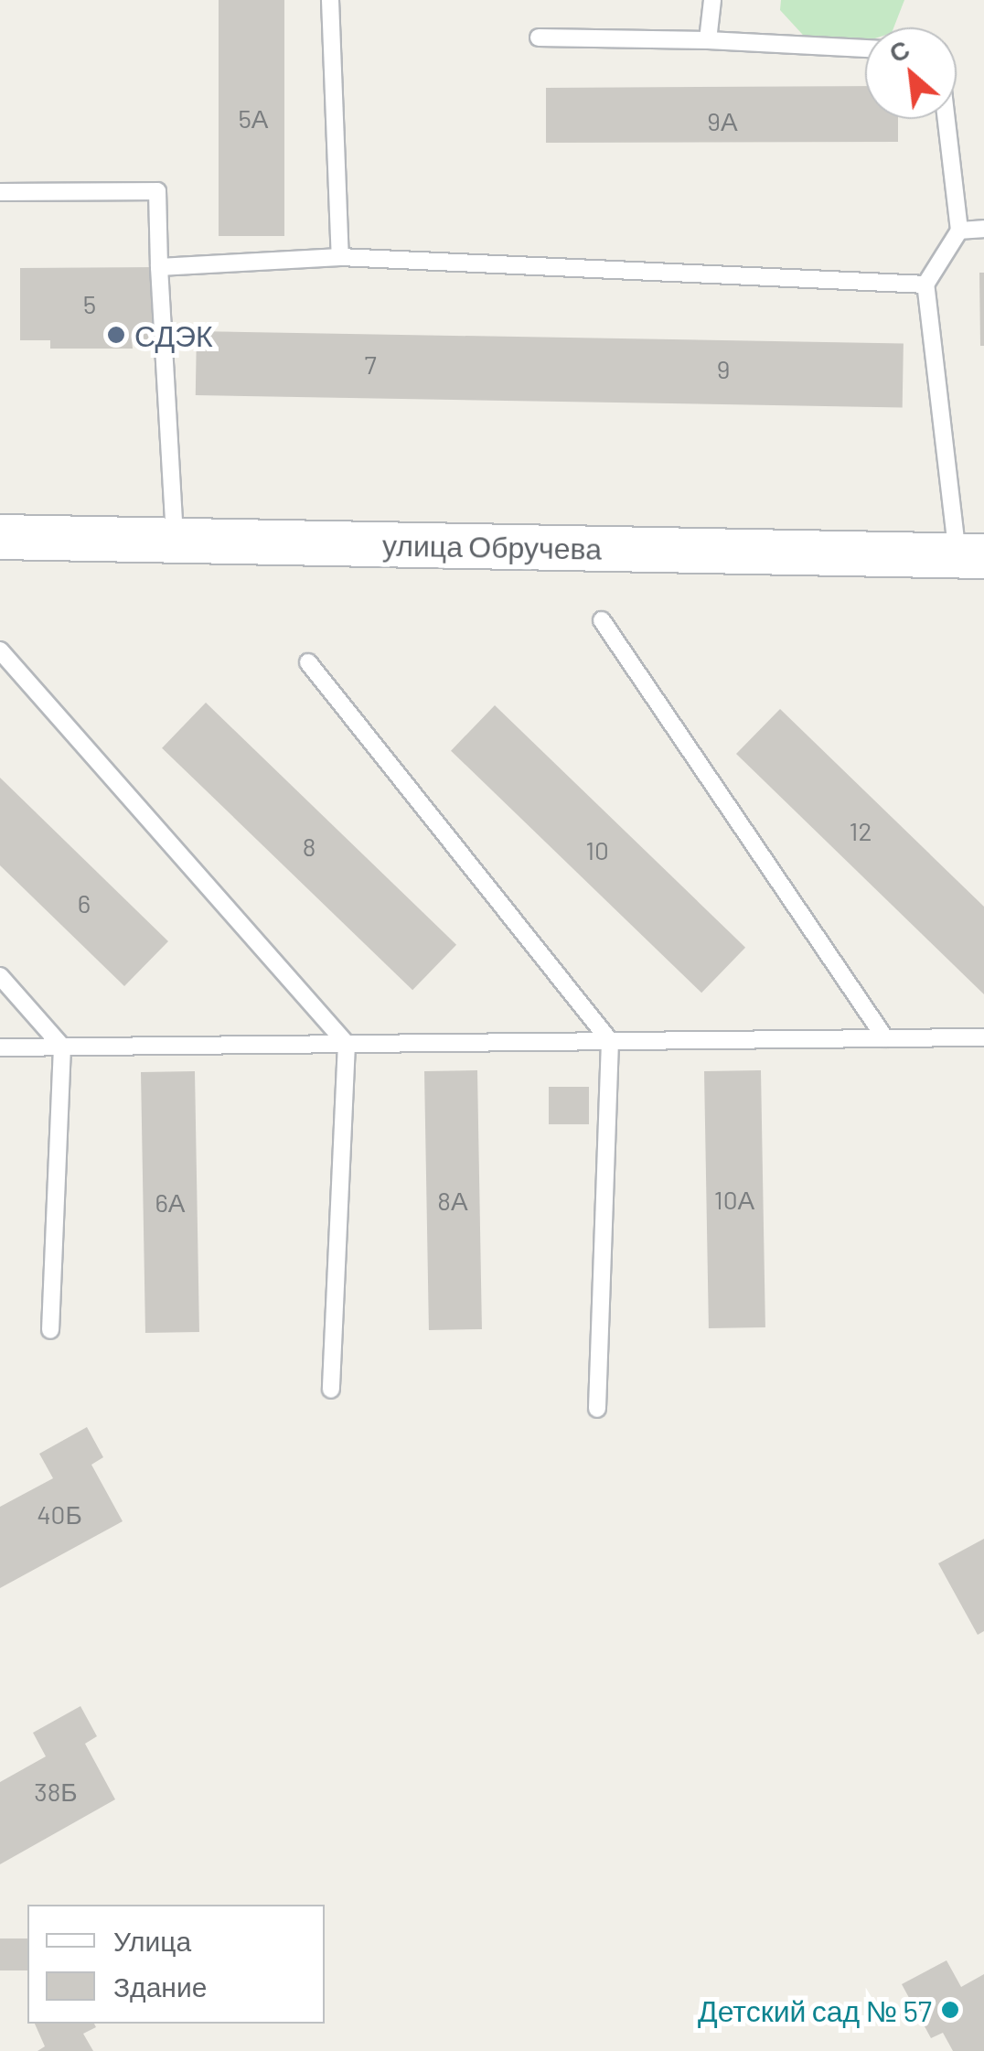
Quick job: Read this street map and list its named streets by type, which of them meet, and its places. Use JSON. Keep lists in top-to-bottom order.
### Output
{
  "streets": {
    "main road": ["улица Обручева"]
  },
  "places": ["СДЭК", "Детский сад № 57"],
  "house_numbers": [
    "5А",
    "9А",
    "5",
    "7",
    "9",
    "12",
    "8",
    "10",
    "6",
    "10А",
    "8А",
    "6А",
    "40Б",
    "38Б"
  ],
  "legend": ["Улица", "Здание"],
  "north": "top left"
}
